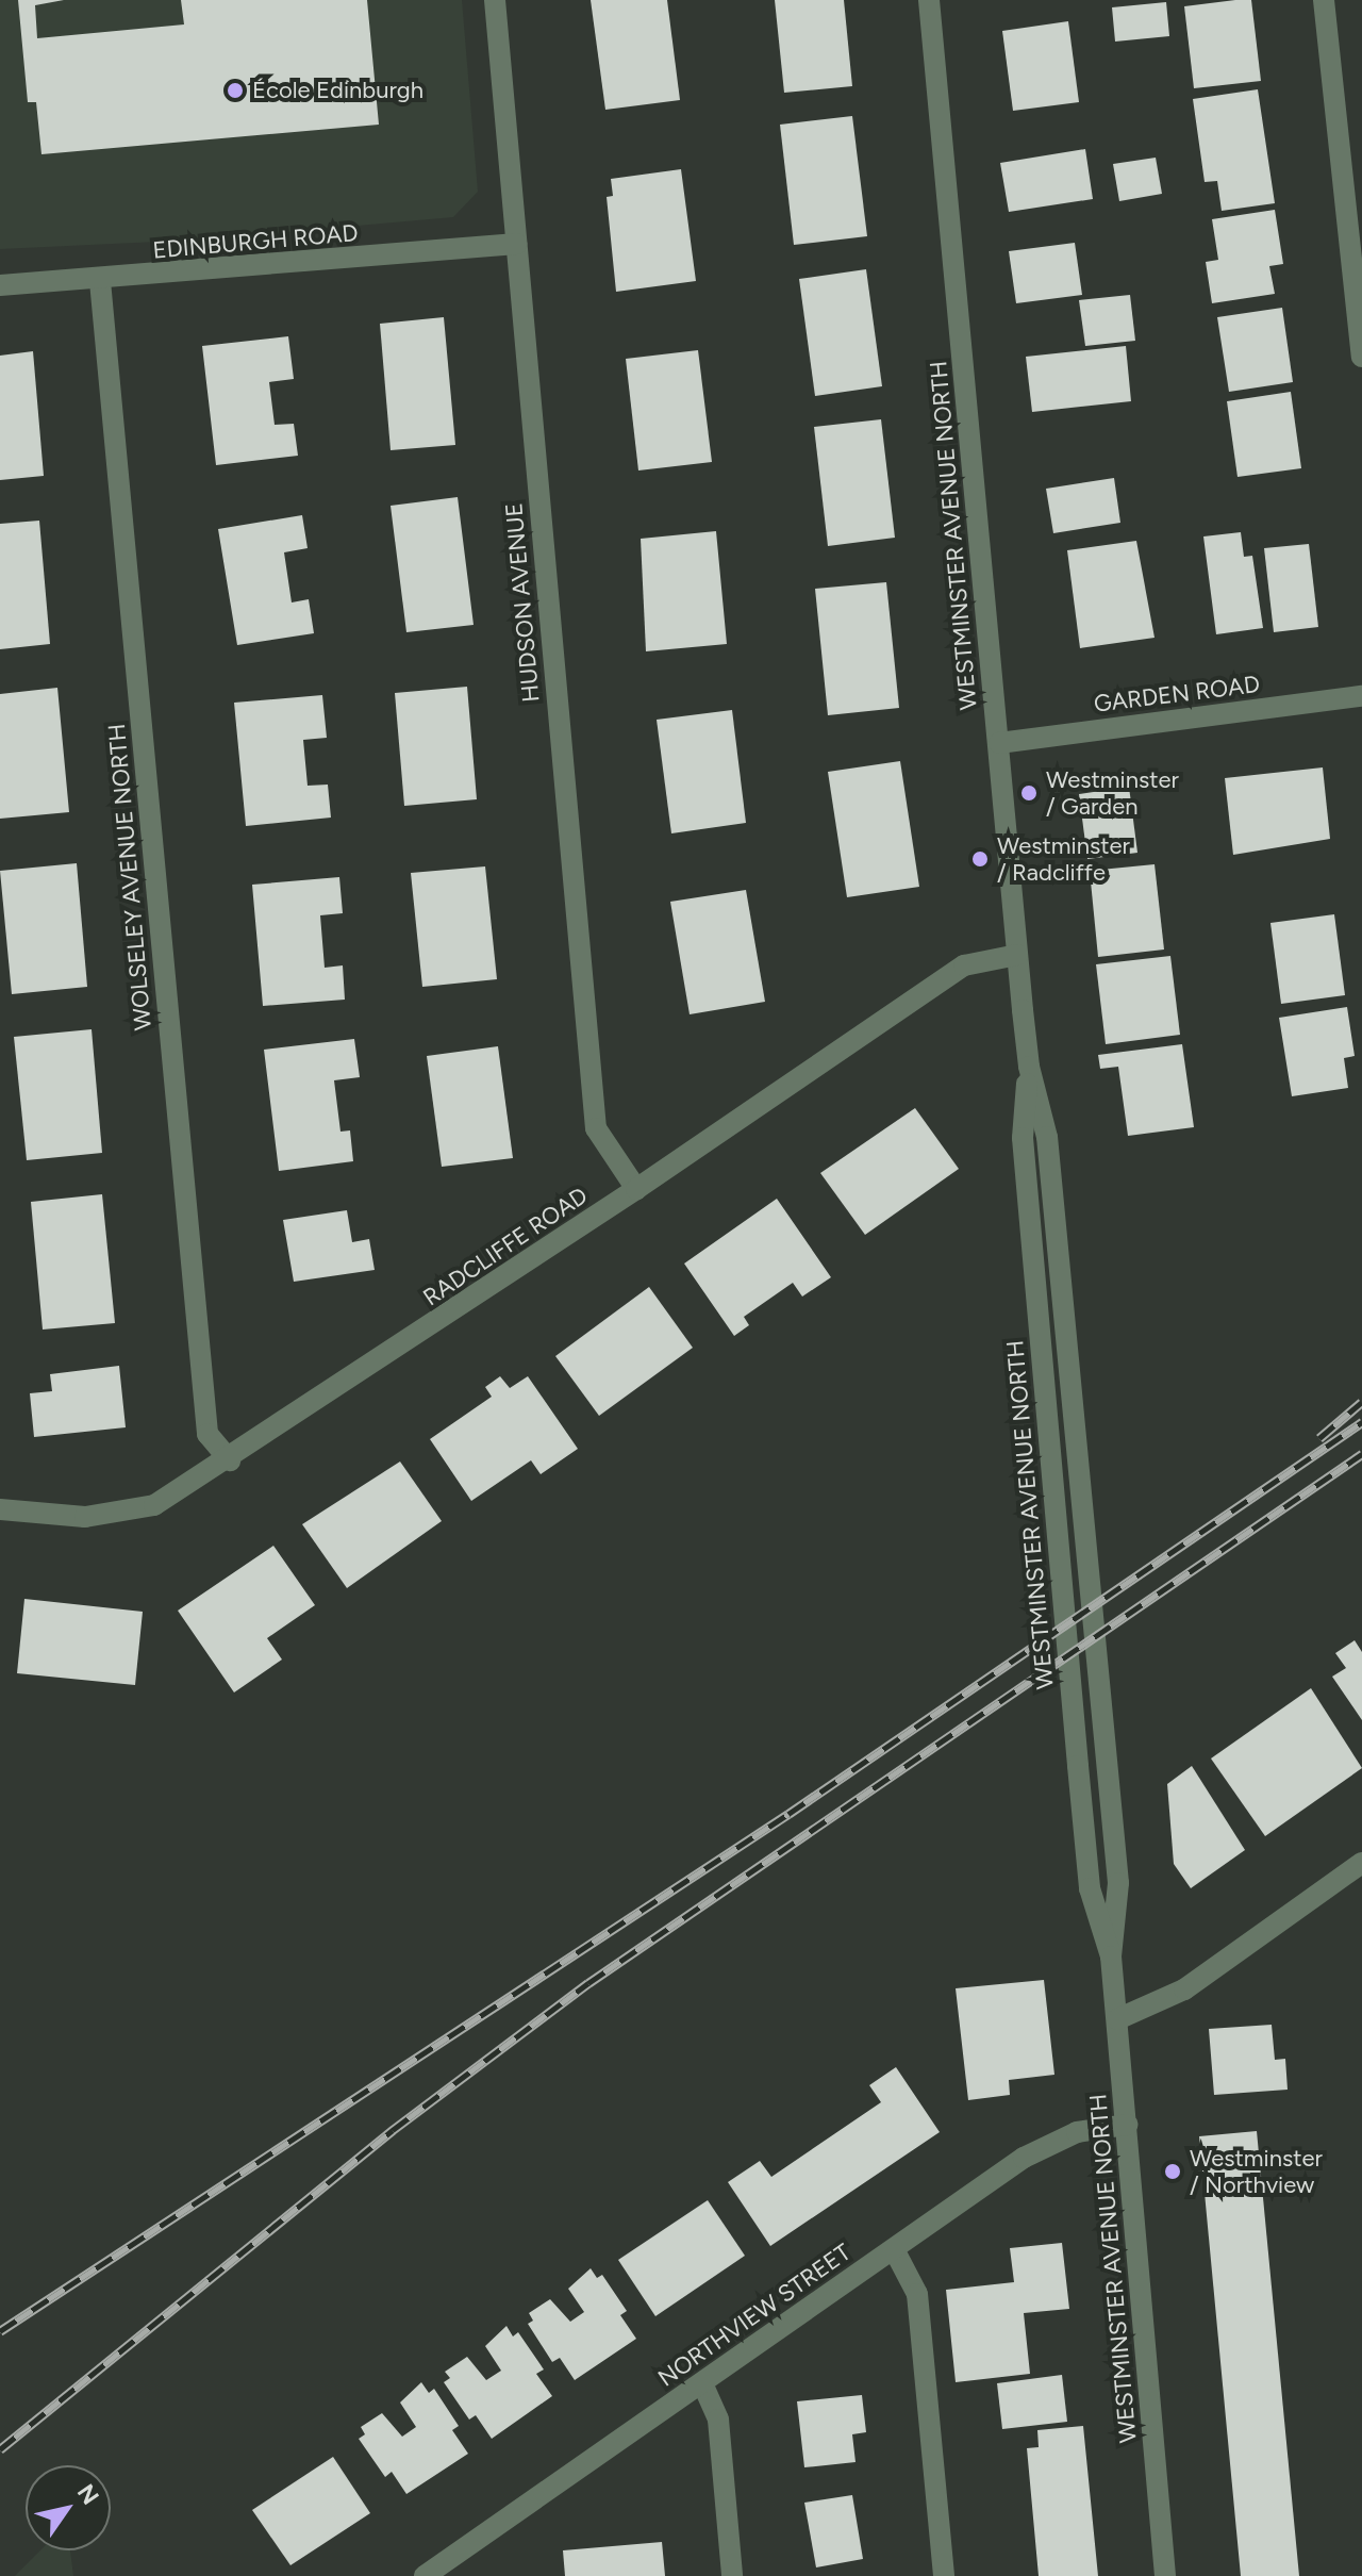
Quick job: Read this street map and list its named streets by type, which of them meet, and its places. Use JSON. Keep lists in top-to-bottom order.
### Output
{
  "streets": {
    "street": [
      "EDINBURGH ROAD",
      "WESTMINSTER AVENUE NORTH",
      "HUDSON AVENUE",
      "GARDEN ROAD",
      "WOLSELEY AVENUE NORTH",
      "RADCLIFFE ROAD",
      "NORTHVIEW STREET"
    ]
  },
  "crossings": [
    ["EDINBURGH ROAD", "HUDSON AVENUE"],
    ["EDINBURGH ROAD", "WOLSELEY AVENUE NORTH"],
    ["WESTMINSTER AVENUE NORTH", "GARDEN ROAD"],
    ["WESTMINSTER AVENUE NORTH", "RADCLIFFE ROAD"],
    ["WESTMINSTER AVENUE NORTH", "NORTHVIEW STREET"],
    ["HUDSON AVENUE", "RADCLIFFE ROAD"],
    ["WOLSELEY AVENUE NORTH", "RADCLIFFE ROAD"]
  ],
  "places": [
    "École Edinburgh",
    "Westminster / Garden",
    "Westminster / Radcliffe",
    "Westminster / Northview"
  ],
  "north": "top right"
}
